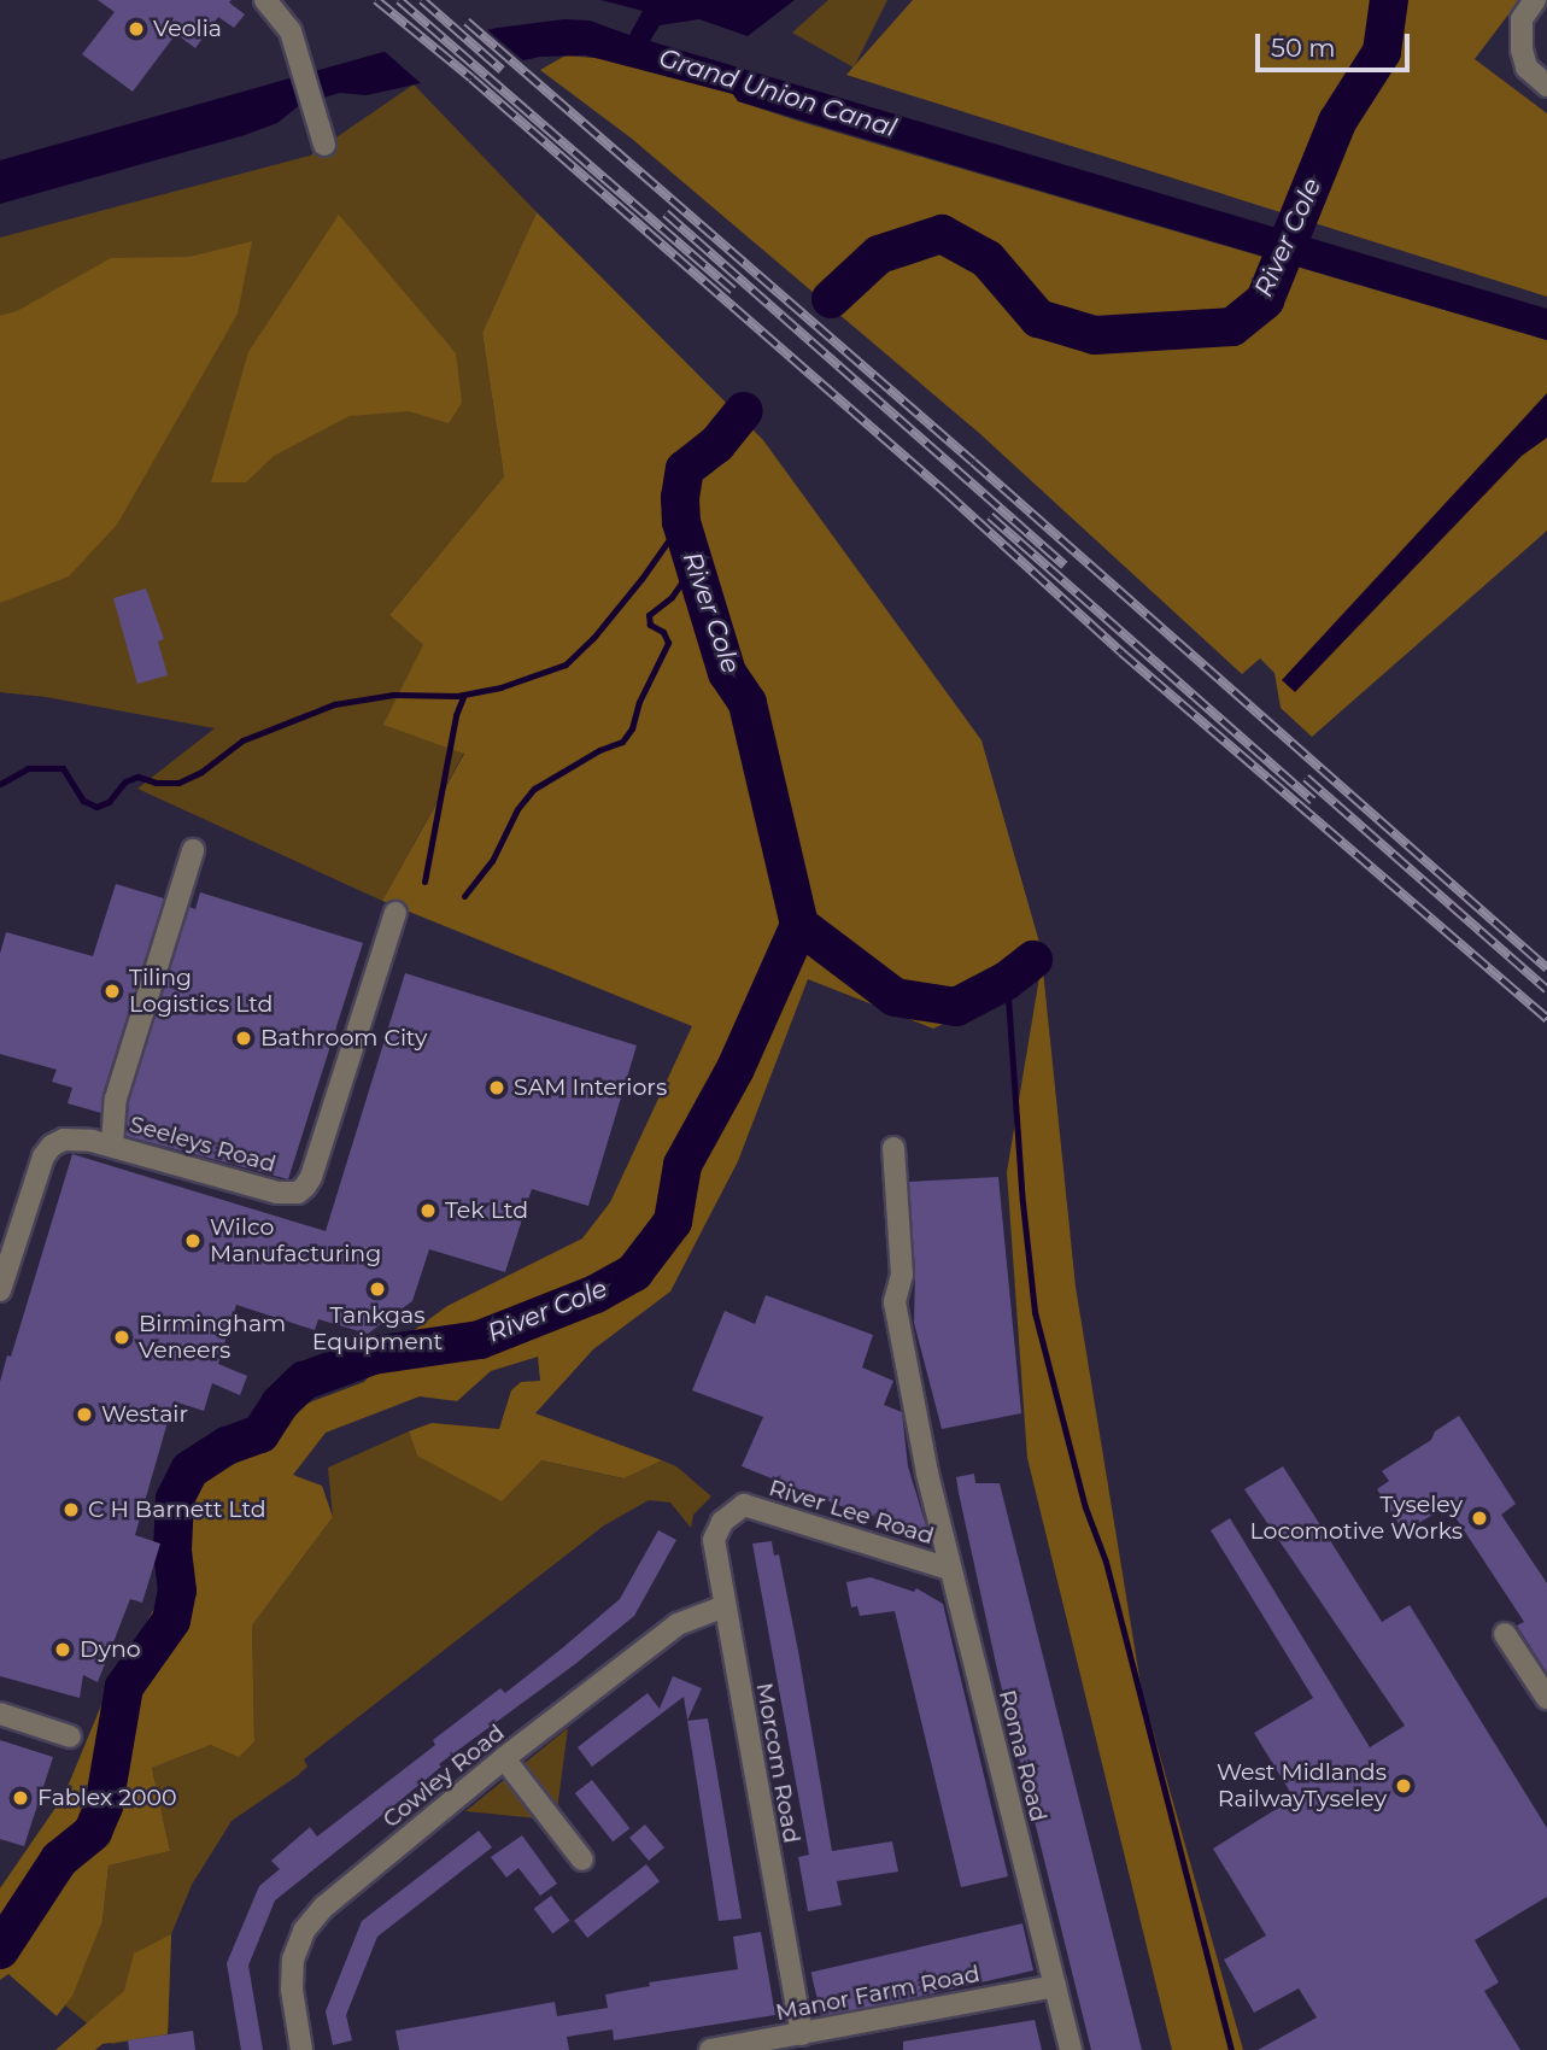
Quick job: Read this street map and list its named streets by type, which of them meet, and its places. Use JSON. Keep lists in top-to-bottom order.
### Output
{
  "streets": {
    "street": [
      "Seeleys Road",
      "River Lee Road",
      "Roma Road",
      "Morcom Road",
      "Cowley Road",
      "Manor Farm Road"
    ]
  },
  "crossings": [
    ["River Lee Road", "Roma Road"],
    ["River Lee Road", "Morcom Road"],
    ["Roma Road", "Manor Farm Road"],
    ["Morcom Road", "Cowley Road"],
    ["Morcom Road", "Manor Farm Road"]
  ],
  "water": ["Grand Union Canal", "River Cole"],
  "places": [
    "Veolia",
    "Tiling Logistics Ltd",
    "Bathroom City",
    "SAM Interiors",
    "Tek Ltd",
    "Wilco Manufacturing",
    "Tankgas Equipment",
    "Birmingham Veneers",
    "Westair",
    "C H Barnett Ltd",
    "Tyseley Locomotive Works",
    "Dyno",
    "West Midlands RailwayTyseley",
    "Fablex 2000"
  ],
  "scale_bar": "50 m"
}
